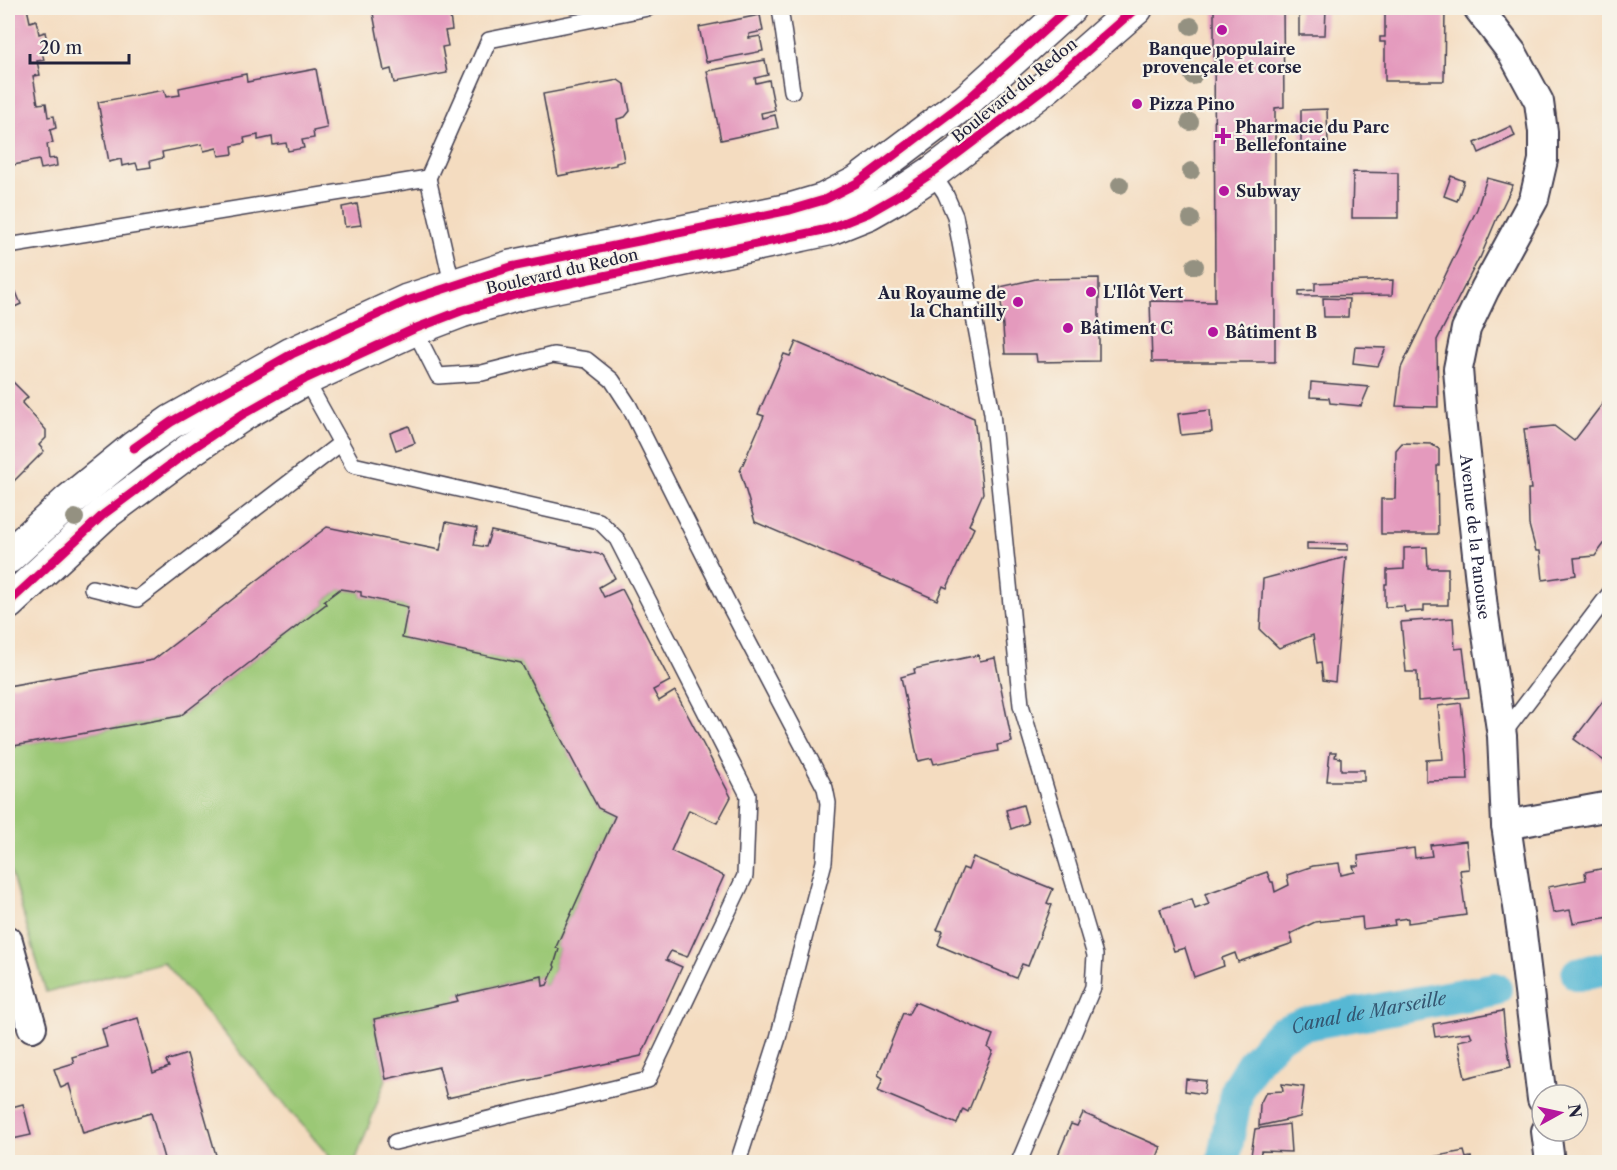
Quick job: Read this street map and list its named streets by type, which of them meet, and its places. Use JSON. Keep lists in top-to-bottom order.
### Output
{
  "streets": {
    "street": ["Boulevard du Redon", "Avenue de la Panouse"]
  },
  "water": ["Canal de Marseille"],
  "places": {
    "other": [
      "Banque populaire provençale et corse",
      "Pizza Pino",
      "Subway",
      "L'Ilôt Vert",
      "Au Royaume de la Chantilly",
      "Bâtiment C",
      "Bâtiment B"
    ],
    "health": ["Pharmacie du Parc Bellefontaine"]
  },
  "scale_bar": "20 m",
  "north": "right"
}
